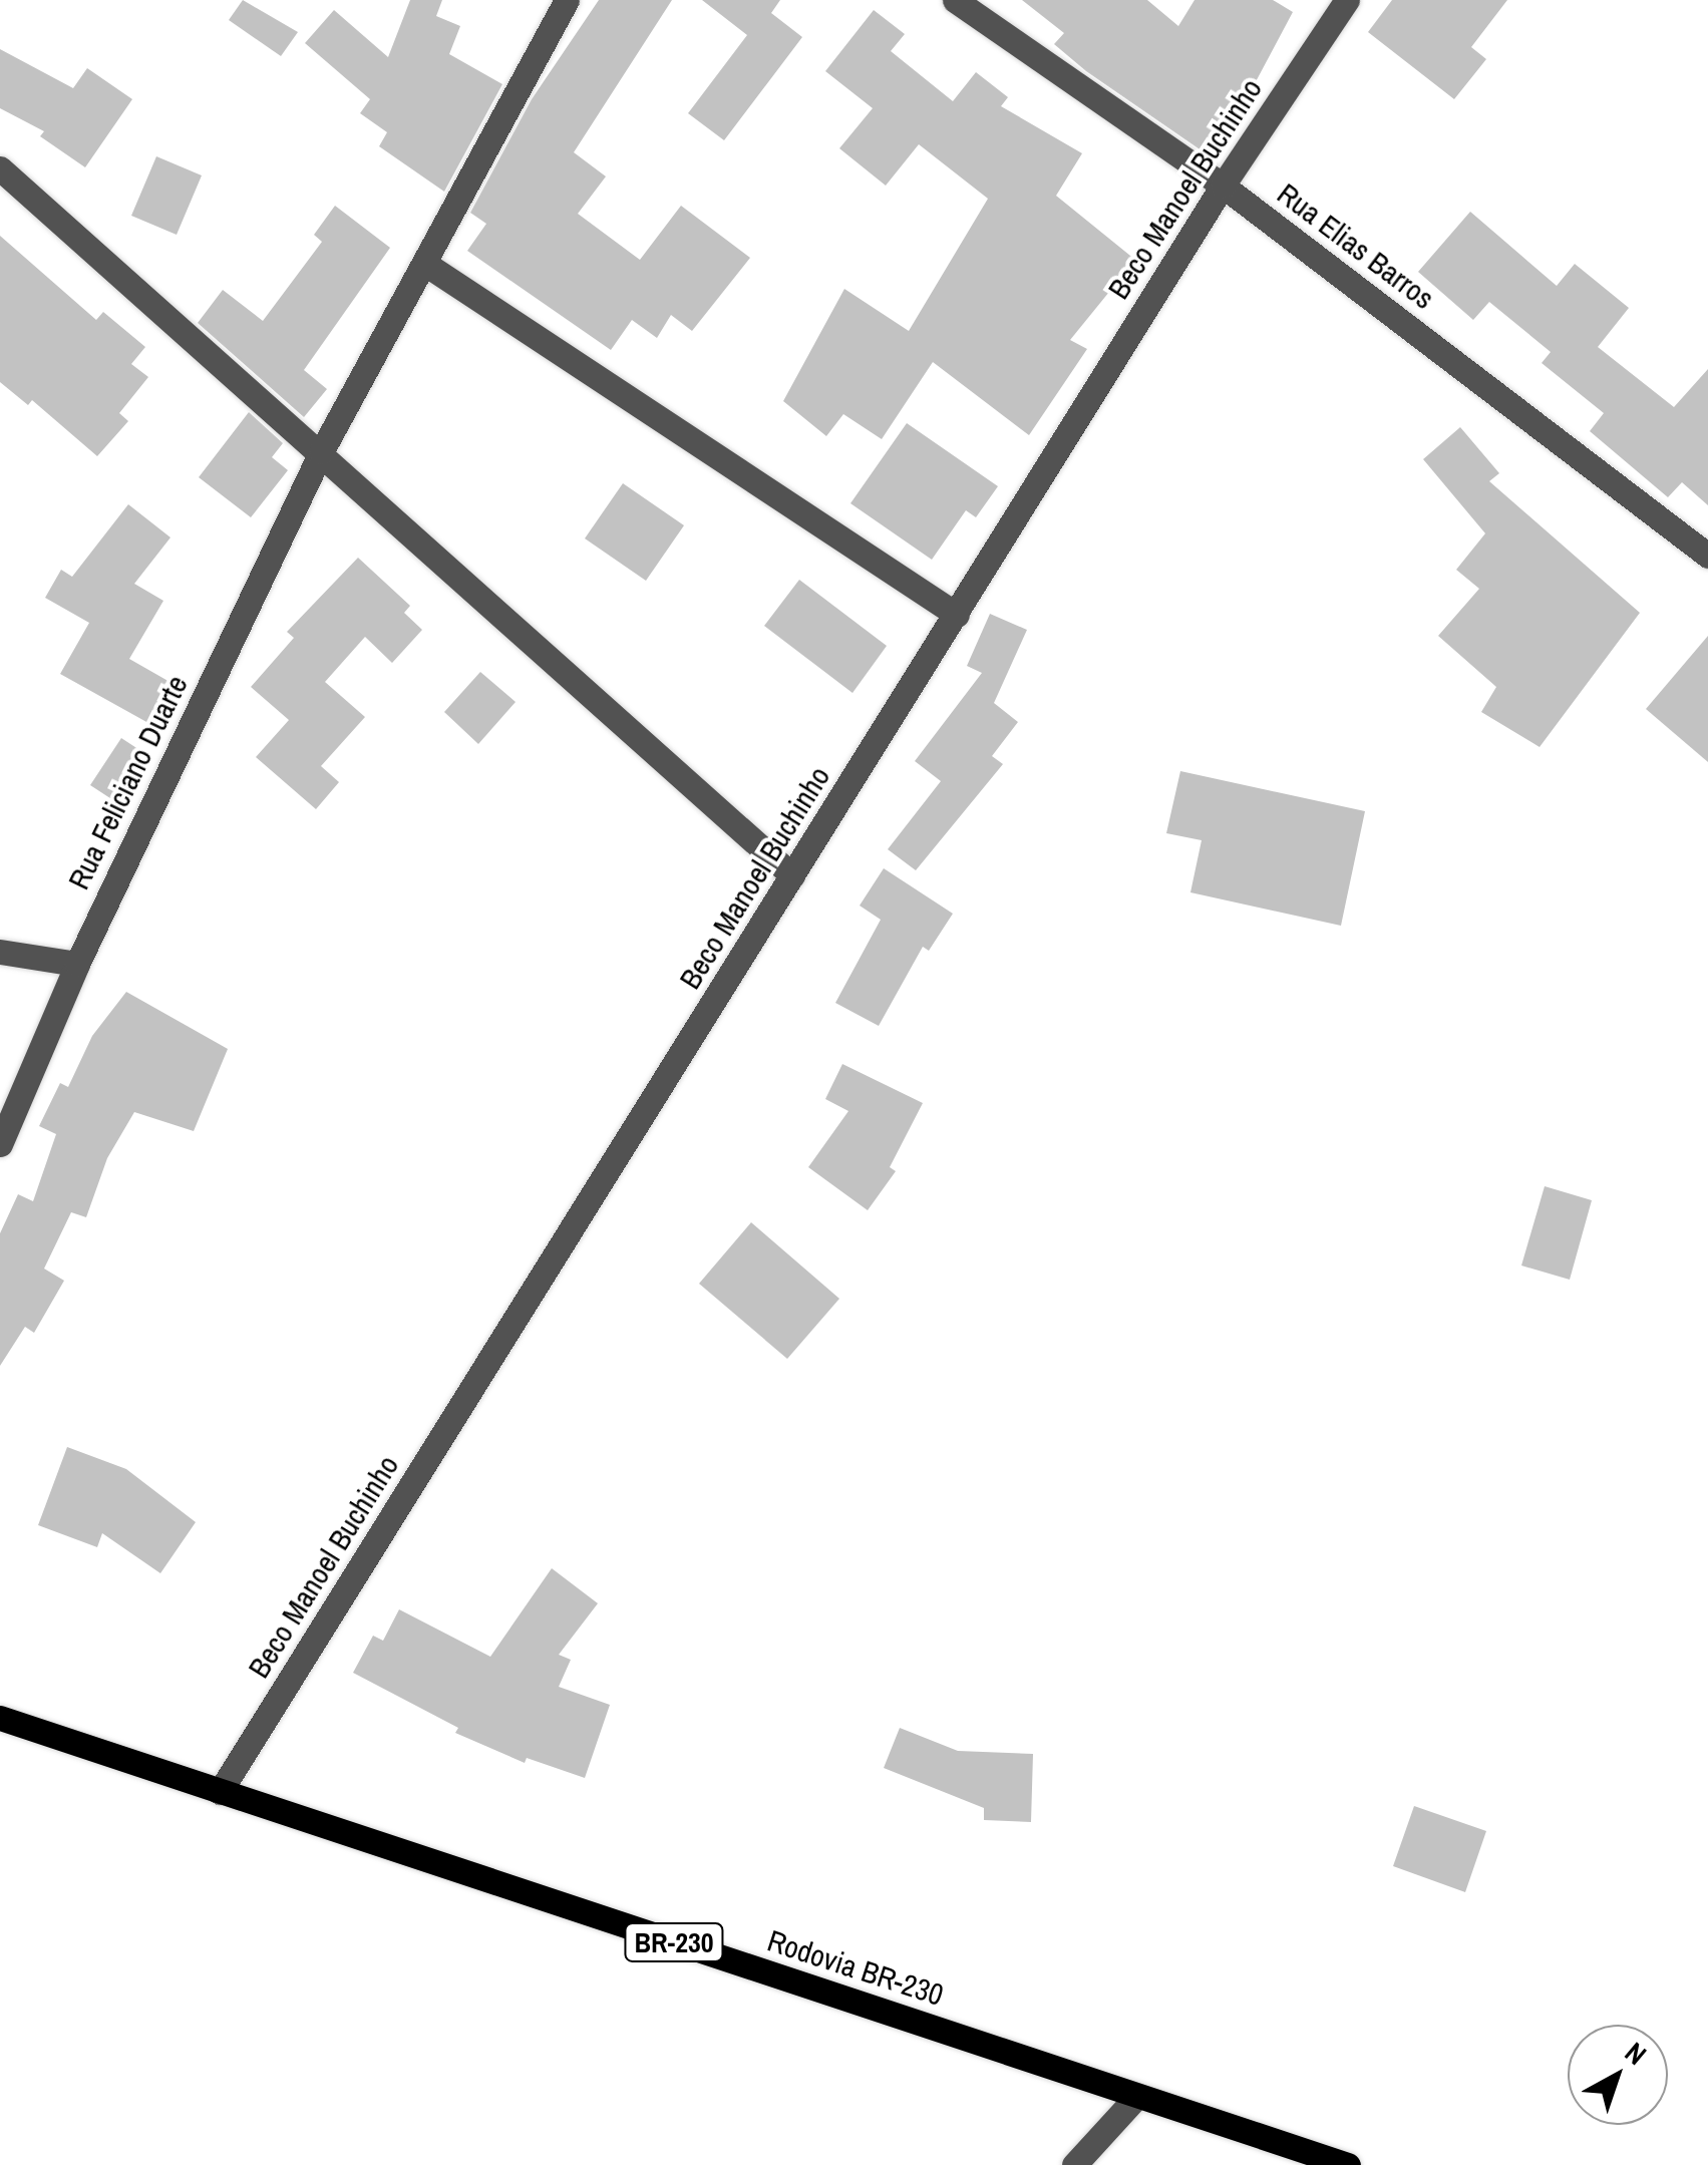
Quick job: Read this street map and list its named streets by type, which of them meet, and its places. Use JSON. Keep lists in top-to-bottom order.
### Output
{
  "streets": {
    "main road": ["BR-230", "Rodovia BR-230"],
    "street": ["Beco Manoel Buchinho", "Rua Elias Barros", "Rua Feliciano Duarte"]
  },
  "crossings": [
    ["Beco Manoel Buchinho", "Rua Elias Barros"],
    ["Beco Manoel Buchinho", "Rodovia BR-230"]
  ],
  "north": "top right"
}
